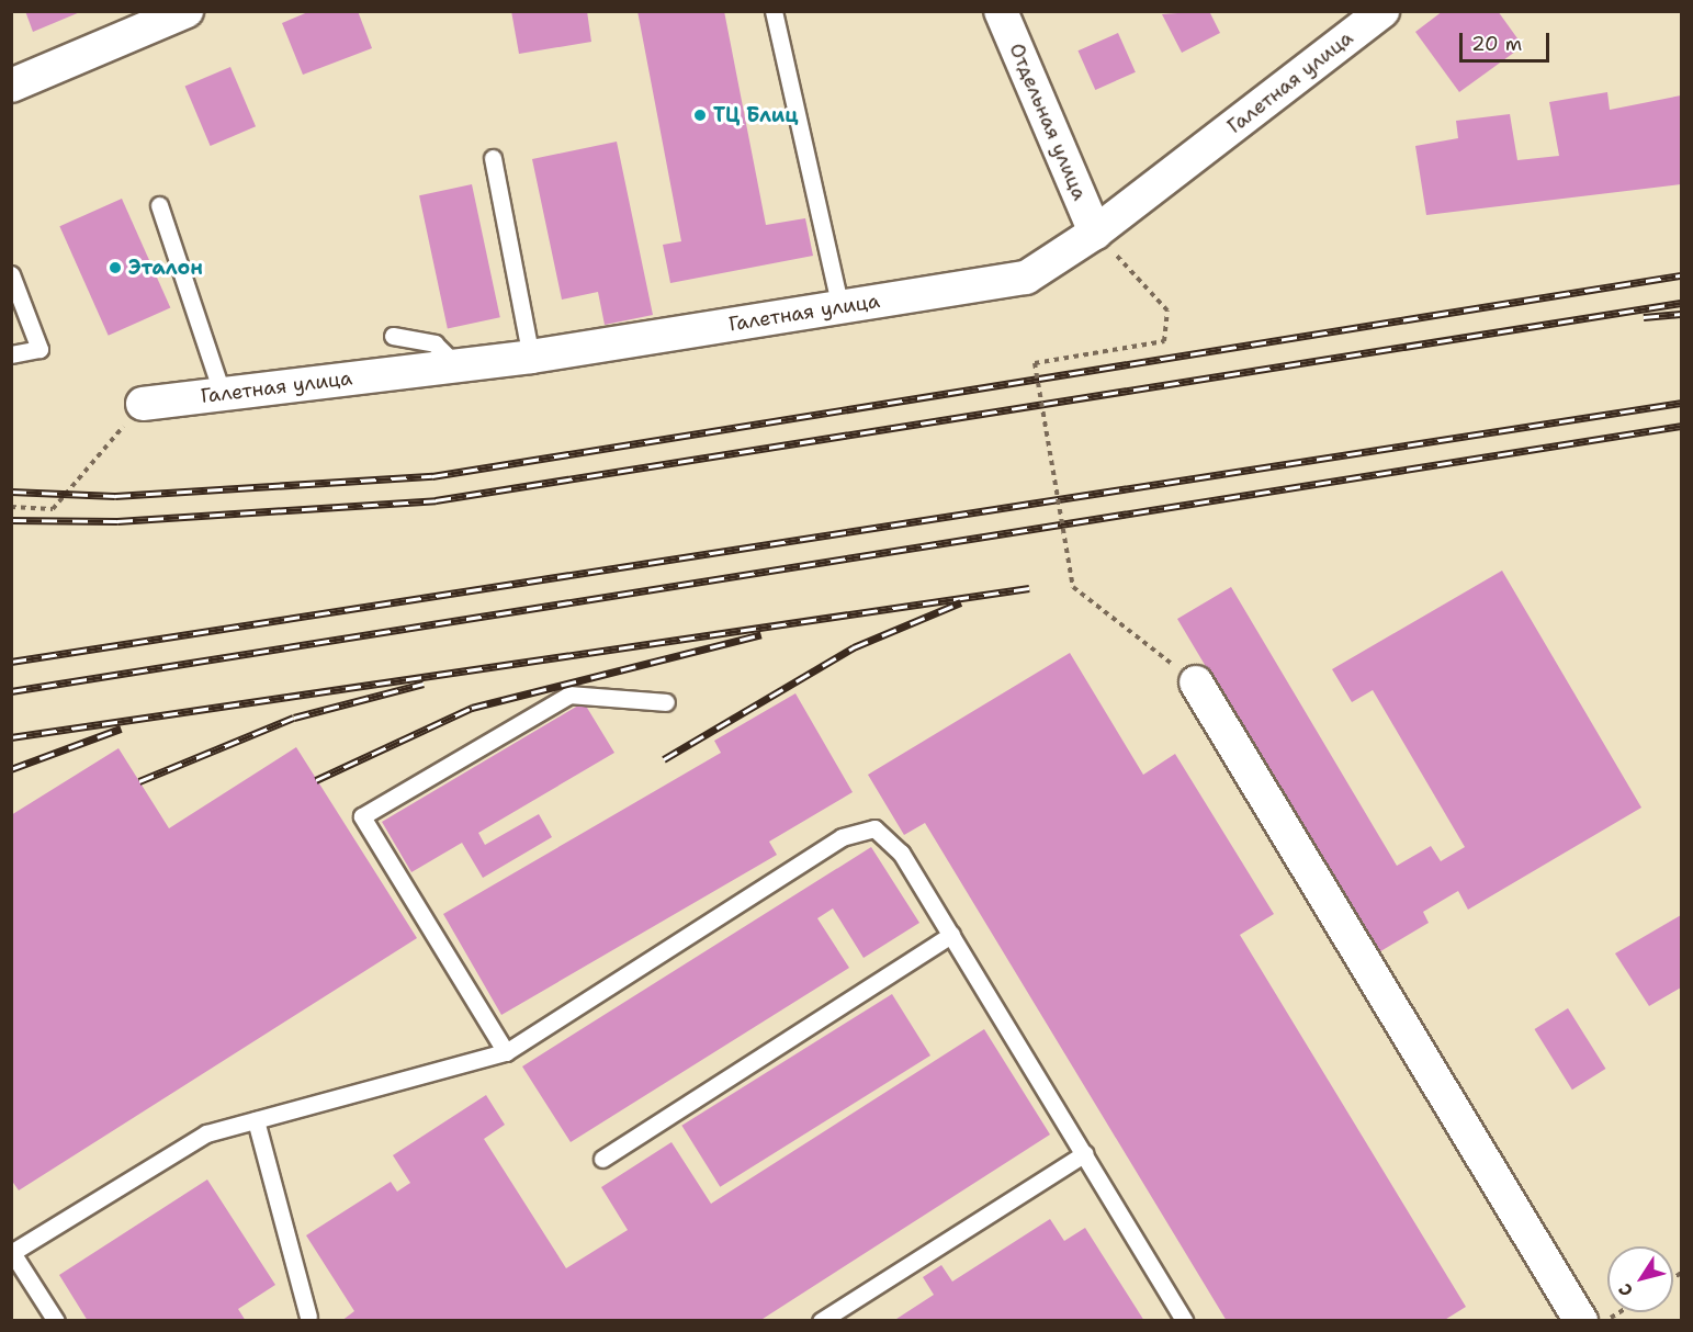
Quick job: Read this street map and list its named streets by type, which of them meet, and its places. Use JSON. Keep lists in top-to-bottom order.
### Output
{
  "streets": {
    "street": ["Галетная улица", "Отдельная улица"]
  },
  "crossings": [
    ["Галетная улица", "Отдельная улица"]
  ],
  "places": ["ТЦ Блиц", "Эталон"],
  "scale_bar": "20 m",
  "north": "bottom left"
}
